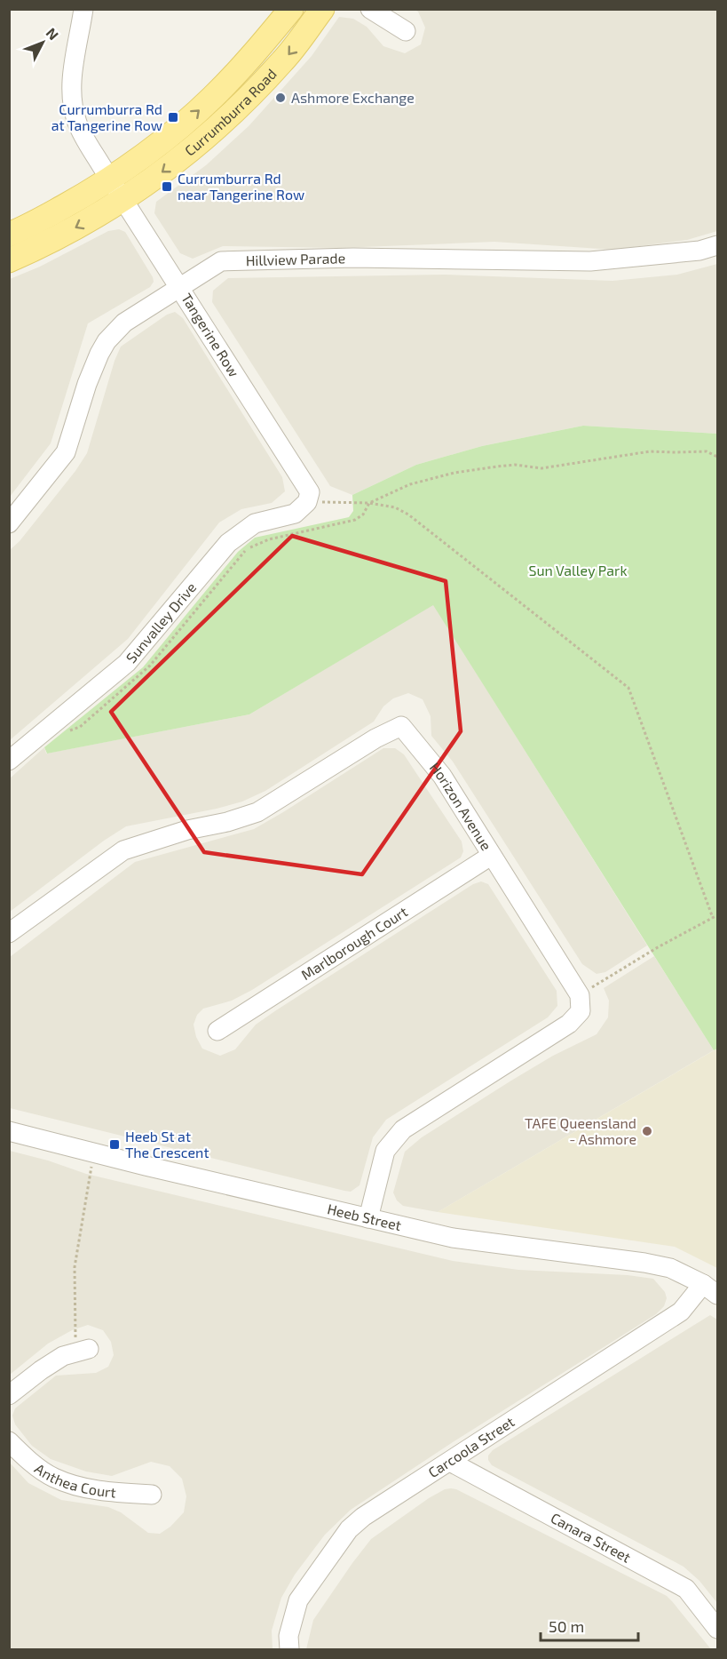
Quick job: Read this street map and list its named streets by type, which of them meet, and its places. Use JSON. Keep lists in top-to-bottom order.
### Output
{
  "streets": {
    "main road": ["Currumburra Road"],
    "street": [
      "Hillview Parade",
      "Tangerine Row",
      "Sunvalley Drive",
      "Horizon Avenue",
      "Marlborough Court",
      "Heeb Street",
      "Carcoola Street",
      "Anthea Court",
      "Canara Street"
    ]
  },
  "crossings": [
    ["Currumburra Road", "Tangerine Row"],
    ["Hillview Parade", "Tangerine Row"],
    ["Tangerine Row", "Sunvalley Drive"],
    ["Horizon Avenue", "Marlborough Court"],
    ["Heeb Street", "Carcoola Street"],
    ["Carcoola Street", "Canara Street"]
  ],
  "parks": ["Sun Valley Park"],
  "places": {
    "other": ["Ashmore Exchange", "TAFE Queensland - Ashmore"],
    "transit": ["Currumburra Rd at Tangerine Row", "Currumburra Rd near Tangerine Row", "Heeb St at The Crescent"]
  },
  "scale_bar": "50 m",
  "north": "top right"
}
